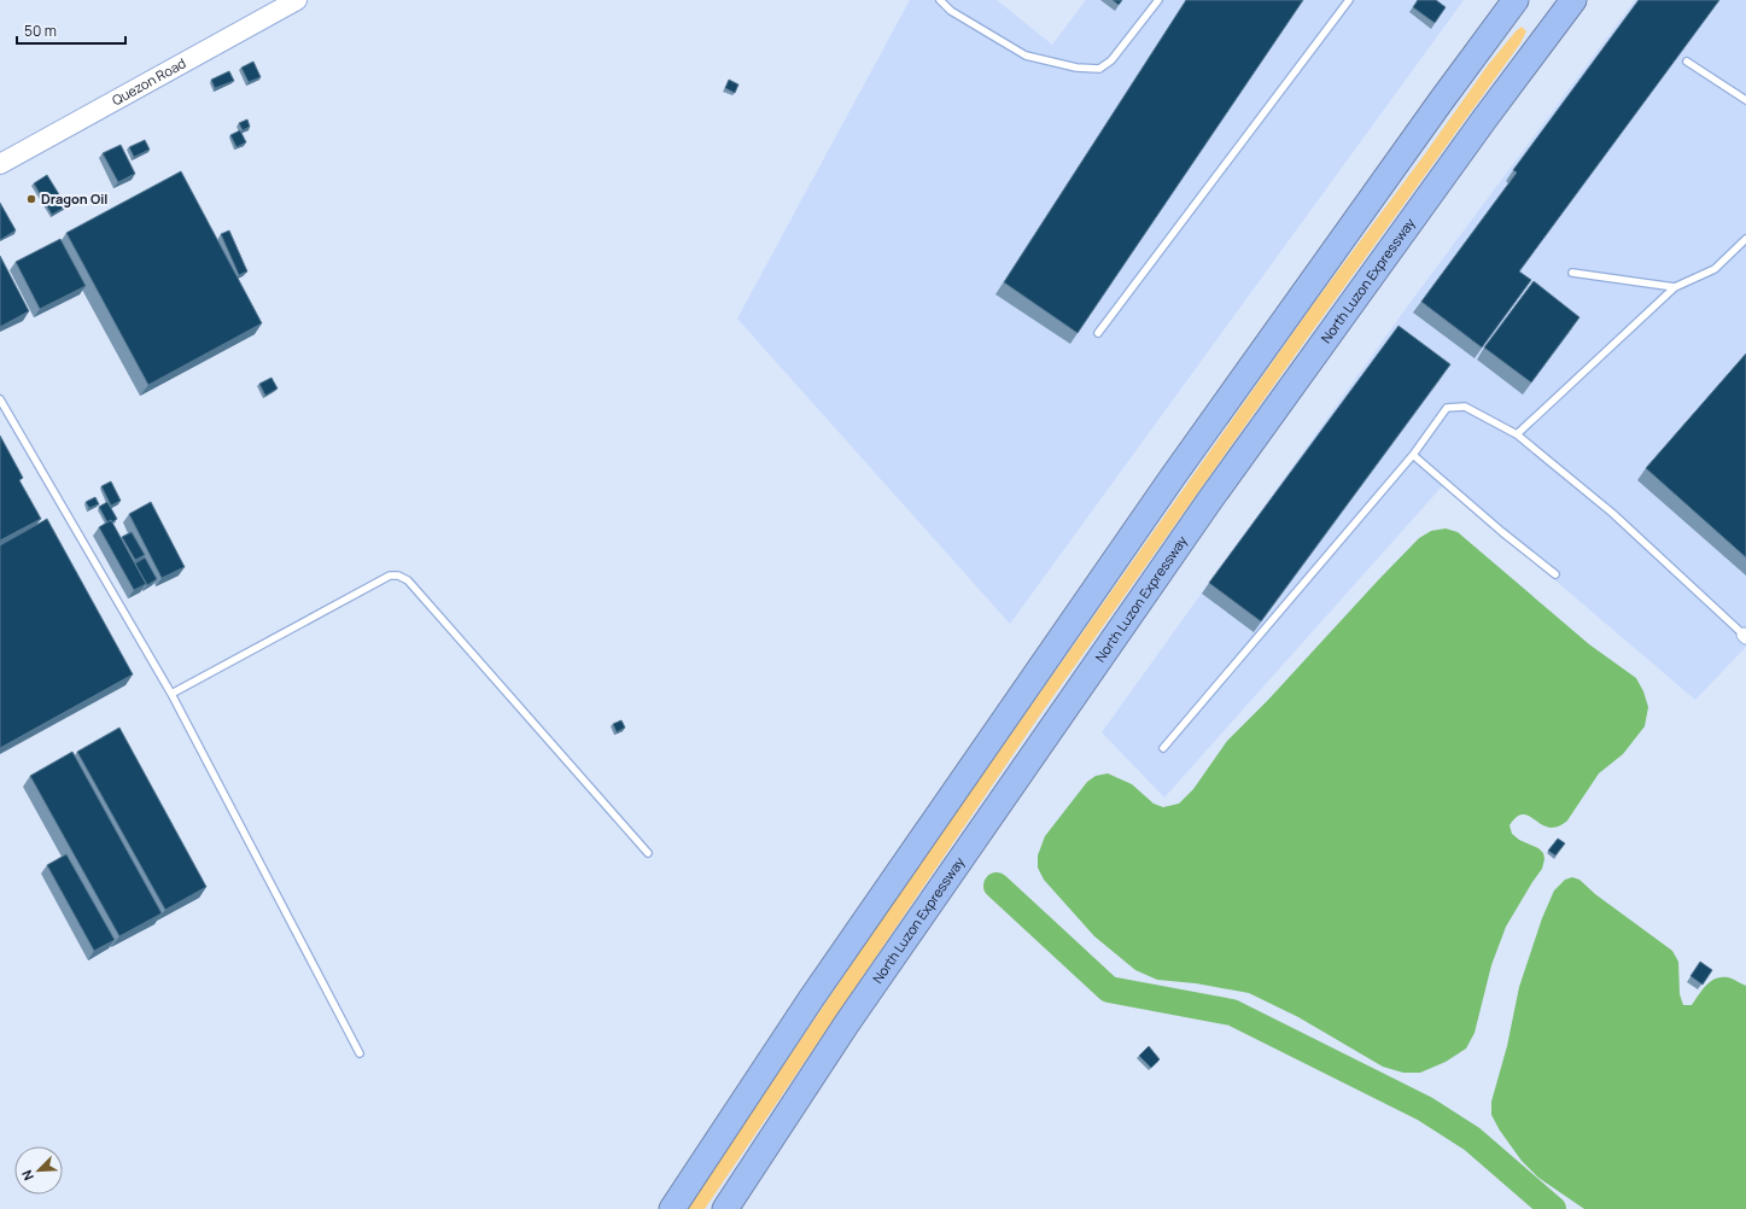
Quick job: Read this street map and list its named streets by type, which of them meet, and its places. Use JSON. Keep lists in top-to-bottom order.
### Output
{
  "streets": {
    "highway": ["North Luzon Expressway"],
    "main road": ["Quezon Road"]
  },
  "places": ["Dragon Oil"],
  "scale_bar": "50 m",
  "north": "bottom left"
}
